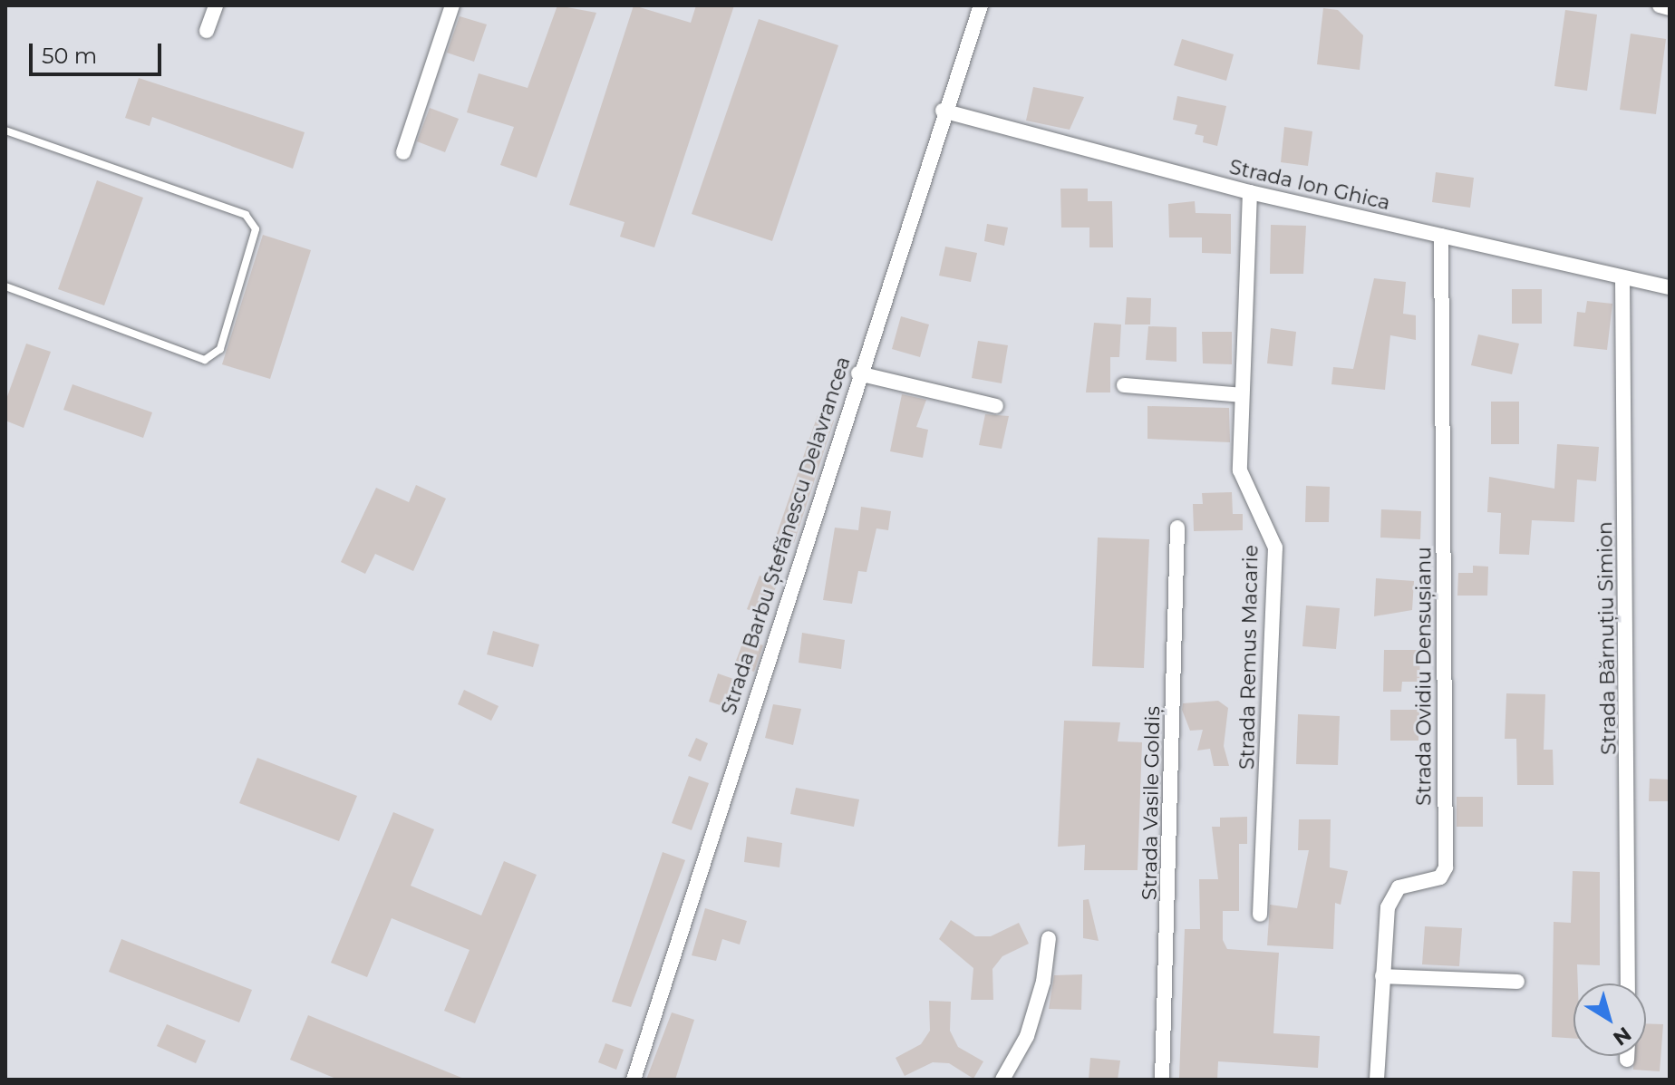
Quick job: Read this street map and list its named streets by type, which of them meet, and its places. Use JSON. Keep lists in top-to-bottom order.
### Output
{
  "streets": {
    "street": [
      "Strada Ion Ghica",
      "Strada Barbu Ștefănescu Delavrancea",
      "Strada Bărnuțiu Simion",
      "Strada Remus Macarie",
      "Strada Ovidiu Densușianu",
      "Strada Vasile Goldiș"
    ]
  },
  "crossings": [
    ["Strada Ion Ghica", "Strada Barbu Ștefănescu Delavrancea"],
    ["Strada Ion Ghica", "Strada Bărnuțiu Simion"],
    ["Strada Ion Ghica", "Strada Remus Macarie"],
    ["Strada Ion Ghica", "Strada Ovidiu Densușianu"]
  ],
  "scale_bar": "50 m",
  "north": "bottom right"
}
